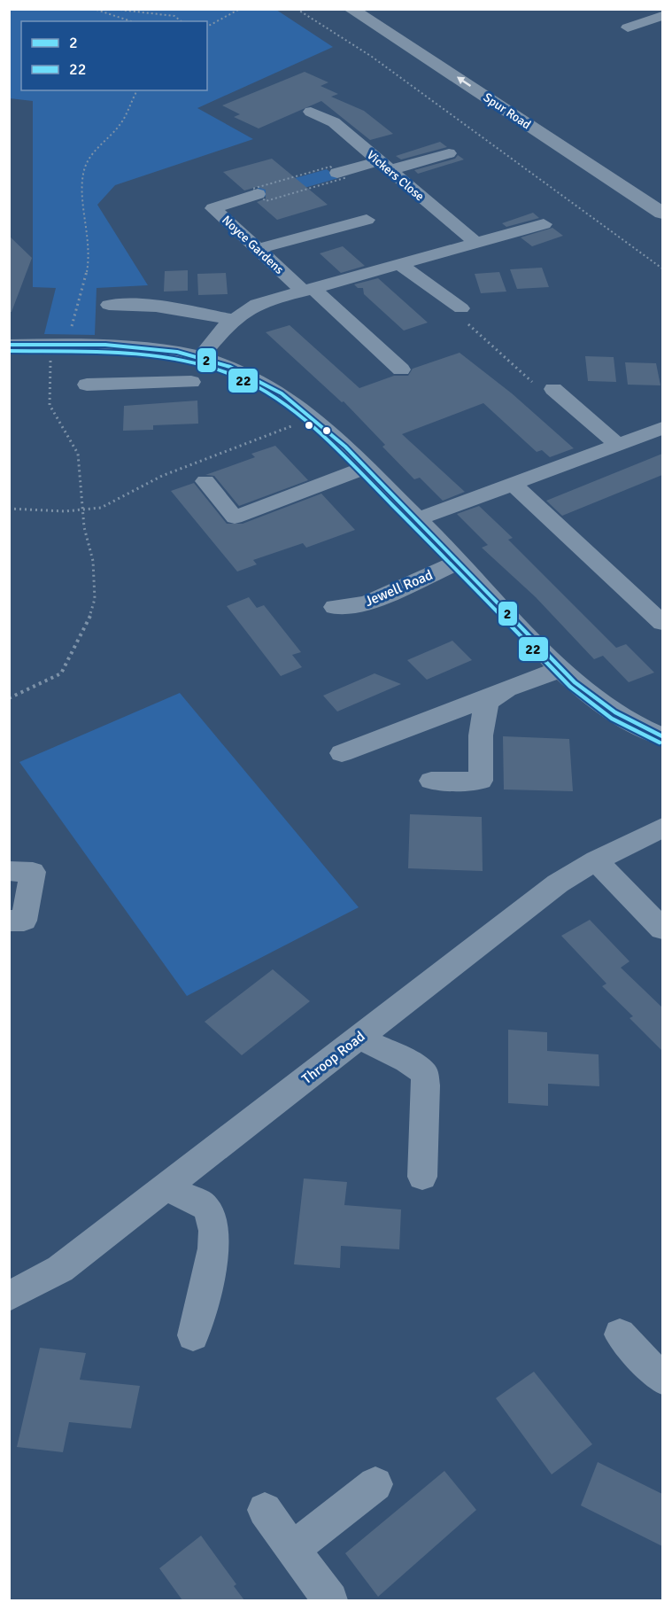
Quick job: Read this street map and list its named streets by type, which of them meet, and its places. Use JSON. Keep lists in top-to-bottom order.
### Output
{
  "streets": {
    "highway": ["Spur Road"],
    "street": [
      "Vickers Close",
      "Noyce Gardens",
      "Jewell Road",
      "Throop Road"
    ]
  },
  "lines": ["transit line 2", "transit line 22"],
  "legend": ["2", "22"]
}
